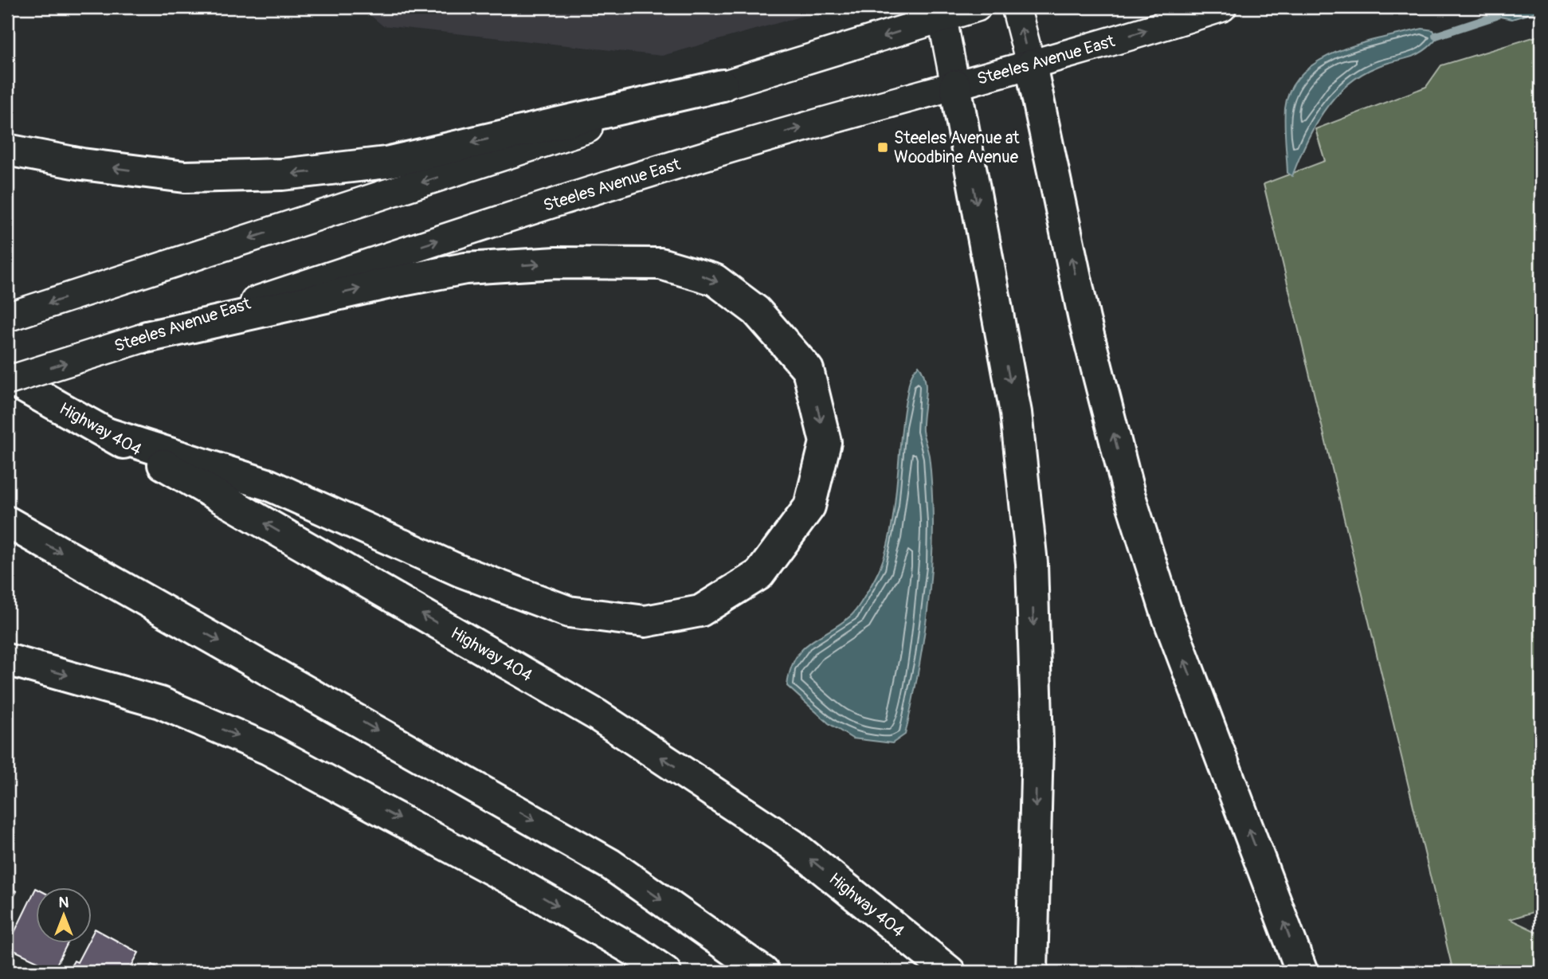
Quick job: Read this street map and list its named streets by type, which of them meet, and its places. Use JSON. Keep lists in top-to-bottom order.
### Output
{
  "streets": {
    "highway": ["Highway 404"],
    "main road": ["Steeles Avenue East"]
  },
  "crossings": [
    ["Steeles Avenue East", "Highway 404"]
  ],
  "places": {
    "transit": ["Steeles Avenue at Woodbine Avenue"]
  },
  "north": "top"
}
